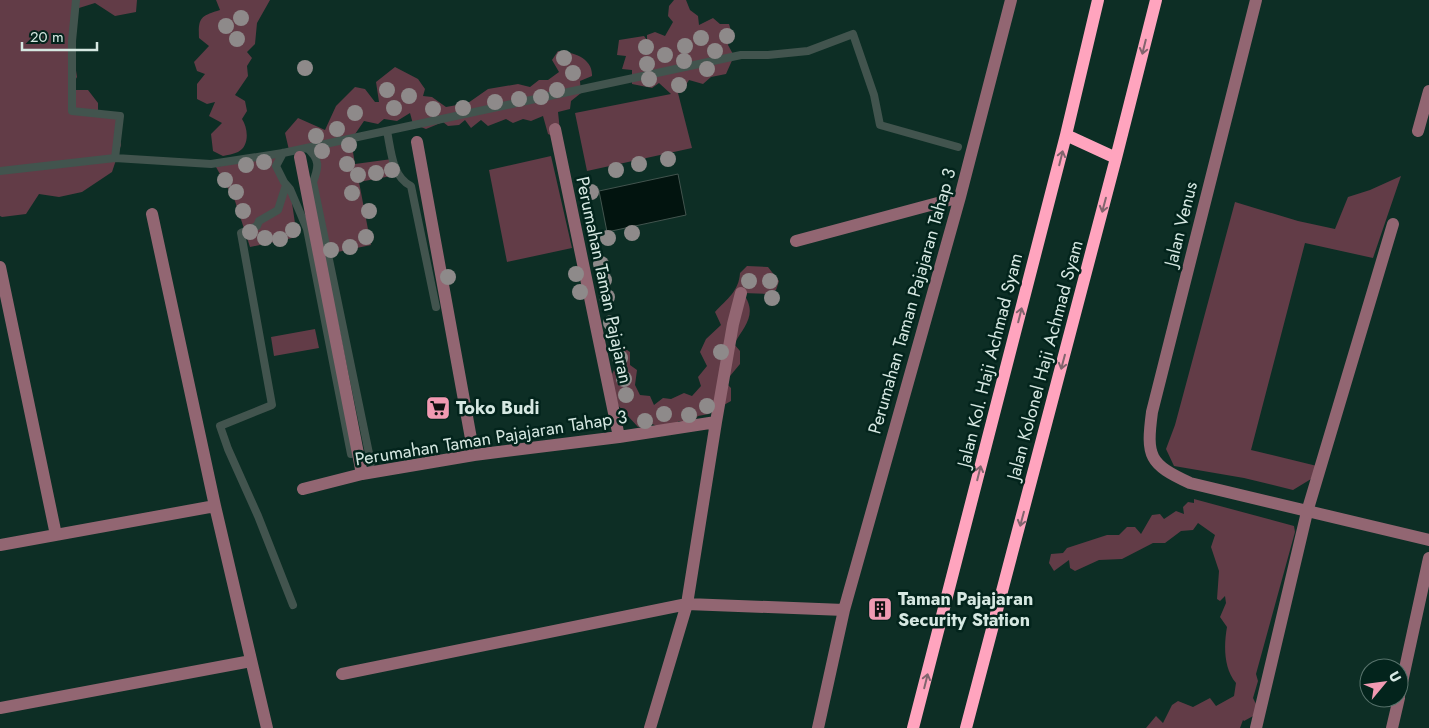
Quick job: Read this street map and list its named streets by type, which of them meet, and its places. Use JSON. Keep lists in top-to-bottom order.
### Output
{
  "streets": {
    "main road": ["Jalan Kol. Haji Achmad Syam", "Jalan Kolonel Haji Achmad Syam"],
    "street": ["Jalan Venus", "Perumahan Taman Pajajaran", "Perumahan Taman Pajajaran Tahap 3"]
  },
  "crossings": [
    ["Perumahan Taman Pajajaran", "Perumahan Taman Pajajaran Tahap 3"]
  ],
  "one_way": ["Jalan Kol. Haji Achmad Syam", "Jalan Kolonel Haji Achmad Syam"],
  "places": {
    "supermarket": ["Toko Budi"],
    "building": ["Taman Pajajaran Security Station"]
  },
  "scale_bar": "20 m",
  "north": "top right"
}
